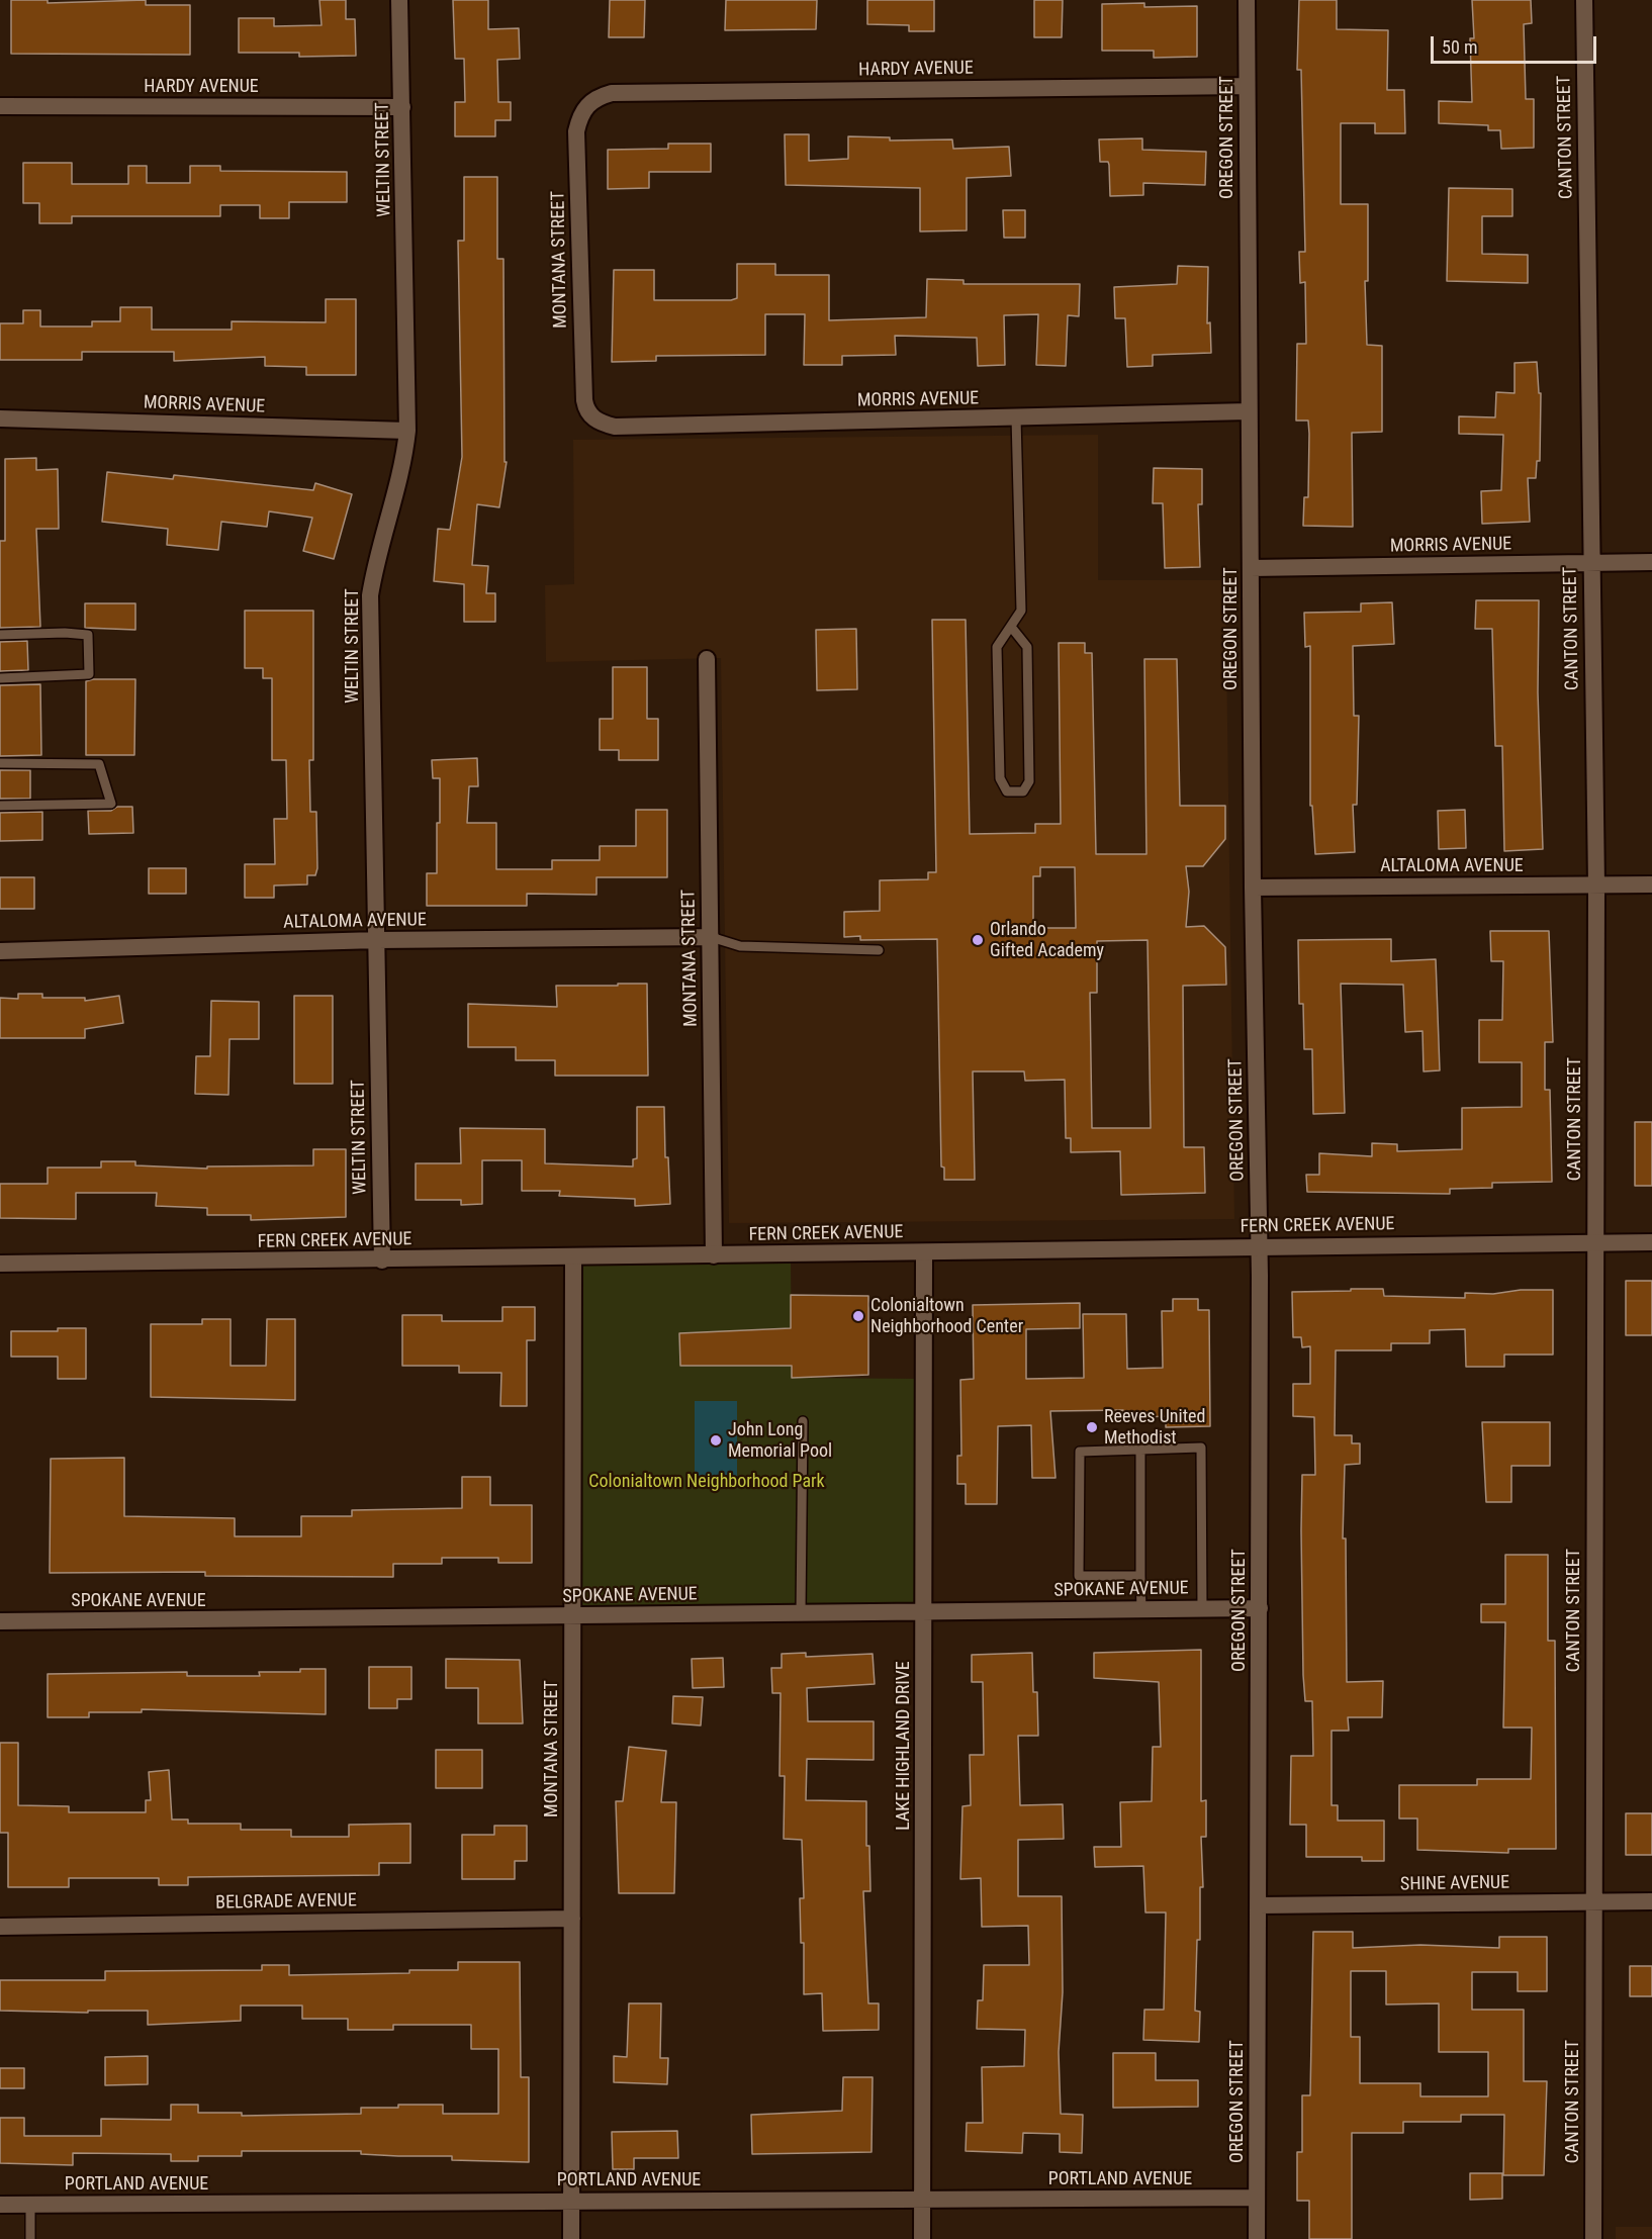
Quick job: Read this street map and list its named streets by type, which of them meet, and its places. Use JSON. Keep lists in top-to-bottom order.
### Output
{
  "streets": {
    "street": [
      "HARDY AVENUE",
      "OREGON STREET",
      "CANTON STREET",
      "WELTIN STREET",
      "MONTANA STREET",
      "MORRIS AVENUE",
      "ALTALOMA AVENUE",
      "FERN CREEK AVENUE",
      "SPOKANE AVENUE",
      "LAKE HIGHLAND DRIVE",
      "SHINE AVENUE",
      "BELGRADE AVENUE",
      "PORTLAND AVENUE"
    ]
  },
  "crossings": [
    ["HARDY AVENUE", "OREGON STREET"],
    ["HARDY AVENUE", "WELTIN STREET"],
    ["HARDY AVENUE", "MONTANA STREET"],
    ["OREGON STREET", "MORRIS AVENUE"],
    ["OREGON STREET", "ALTALOMA AVENUE"],
    ["OREGON STREET", "FERN CREEK AVENUE"],
    ["OREGON STREET", "SPOKANE AVENUE"],
    ["OREGON STREET", "SHINE AVENUE"],
    ["OREGON STREET", "PORTLAND AVENUE"],
    ["CANTON STREET", "MORRIS AVENUE"],
    ["CANTON STREET", "ALTALOMA AVENUE"],
    ["CANTON STREET", "FERN CREEK AVENUE"],
    ["CANTON STREET", "SHINE AVENUE"],
    ["WELTIN STREET", "MORRIS AVENUE"],
    ["WELTIN STREET", "ALTALOMA AVENUE"],
    ["WELTIN STREET", "FERN CREEK AVENUE"],
    ["MONTANA STREET", "MORRIS AVENUE"],
    ["MONTANA STREET", "ALTALOMA AVENUE"],
    ["MONTANA STREET", "FERN CREEK AVENUE"],
    ["MONTANA STREET", "SPOKANE AVENUE"],
    ["MONTANA STREET", "BELGRADE AVENUE"],
    ["MONTANA STREET", "PORTLAND AVENUE"],
    ["FERN CREEK AVENUE", "LAKE HIGHLAND DRIVE"],
    ["SPOKANE AVENUE", "LAKE HIGHLAND DRIVE"],
    ["LAKE HIGHLAND DRIVE", "PORTLAND AVENUE"]
  ],
  "parks": ["Colonialtown Neighborhood Park"],
  "places": [
    "Orlando Gifted Academy",
    "Colonialtown Neighborhood Center",
    "Reeves United Methodist",
    "John Long Memorial Pool"
  ],
  "scale_bar": "50 m"
}
